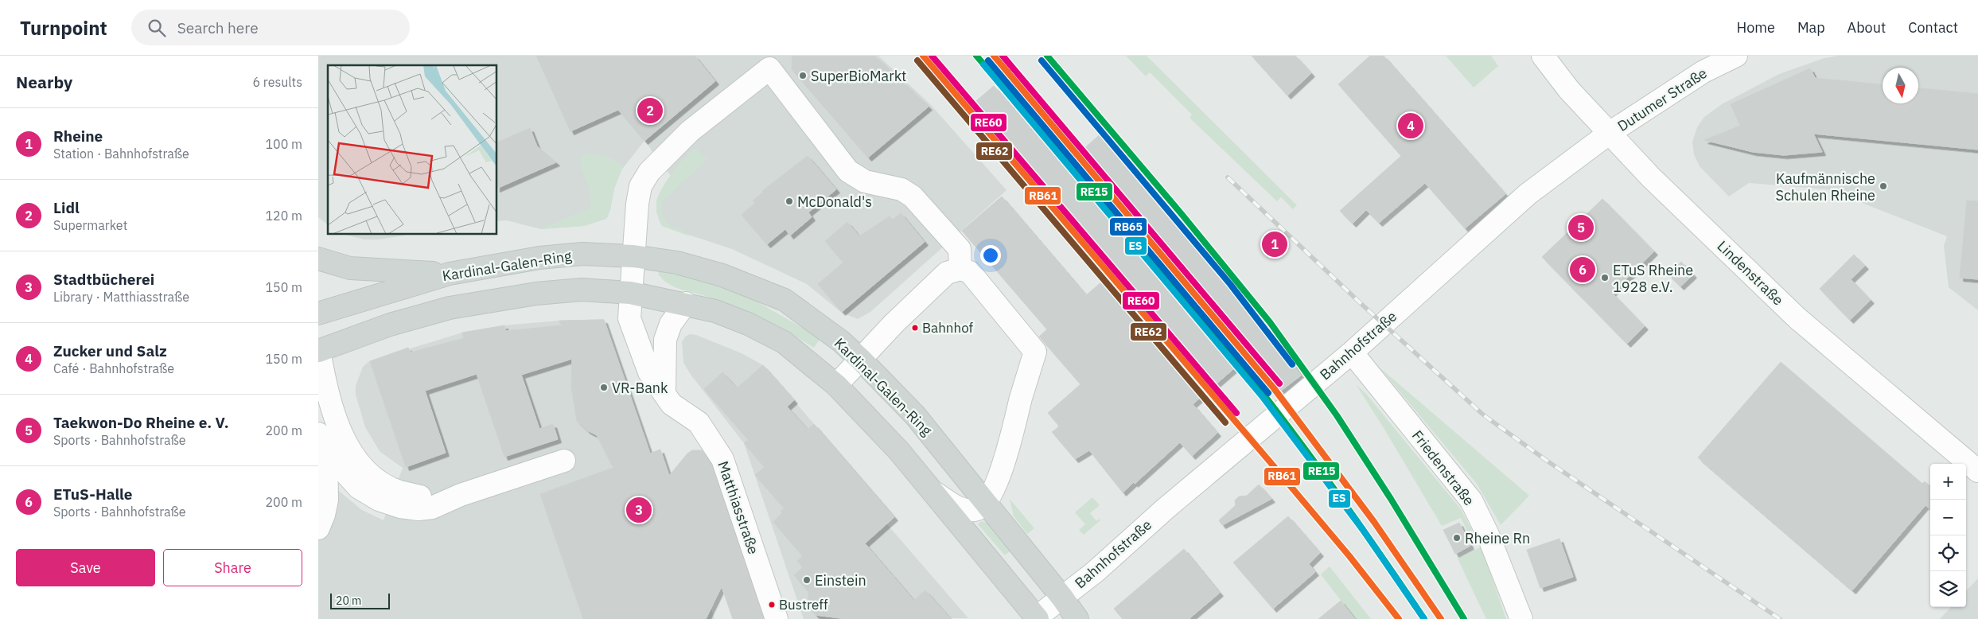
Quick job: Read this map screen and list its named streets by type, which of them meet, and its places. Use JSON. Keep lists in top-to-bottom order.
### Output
{
  "streets": {
    "main road": ["Kardinal-Galen-Ring"],
    "street": [
      "Dutumer Straße",
      "Lindenstraße",
      "Bahnhofstraße",
      "Friedenstraße",
      "Matthiasstraße"
    ]
  },
  "crossings": [
    ["Dutumer Straße", "Lindenstraße"],
    ["Dutumer Straße", "Bahnhofstraße"],
    ["Kardinal-Galen-Ring", "Bahnhofstraße"],
    ["Kardinal-Galen-Ring", "Matthiasstraße"],
    ["Lindenstraße", "Bahnhofstraße"],
    ["Bahnhofstraße", "Friedenstraße"]
  ],
  "places": [
    "SuperBioMarkt",
    "Kaufmännische Schulen Rheine",
    "McDonald's",
    "ETuS Rheine 1928 e.V.",
    "Bahnhof",
    "VR-Bank",
    "Rheine Rn",
    "Einstein",
    "Bustreff"
  ],
  "lines": [
    "transit line RB61",
    "transit line RE15",
    "transit line RE60",
    "transit line RE62",
    "transit line RB65",
    "transit line ES"
  ],
  "scale_bar": "20 m",
  "north": "bottom",
  "page": {
    "header": "Turnpoint",
    "search": "Search here",
    "nav": [
      "Home",
      "Map",
      "About",
      "Contact"
    ],
    "heading": ["Nearby", "6 results"],
    "pins": [
      "2",
      "4",
      "5",
      "1",
      "6",
      "3"
    ],
    "list": [
      {
        "mark": "1",
        "name": "Rheine",
        "note": "Station · Bahnhofstraße",
        "value": "100 m"
      },
      {
        "mark": "2",
        "name": "Lidl",
        "note": "Supermarket",
        "value": "120 m"
      },
      {
        "mark": "3",
        "name": "Stadtbücherei",
        "note": "Library · Matthiasstraße",
        "value": "150 m"
      },
      {
        "mark": "4",
        "name": "Zucker und Salz",
        "note": "Café · Bahnhofstraße",
        "value": "150 m"
      },
      {
        "mark": "5",
        "name": "Taekwon-Do Rheine e. V.",
        "note": "Sports · Bahnhofstraße",
        "value": "200 m"
      },
      {
        "mark": "6",
        "name": "ETuS-Halle",
        "note": "Sports · Bahnhofstraße",
        "value": "200 m"
      }
    ],
    "map_buttons": ["+", "−"],
    "buttons": ["Save", "Share"],
    "scale": "20 m"
  }
}
